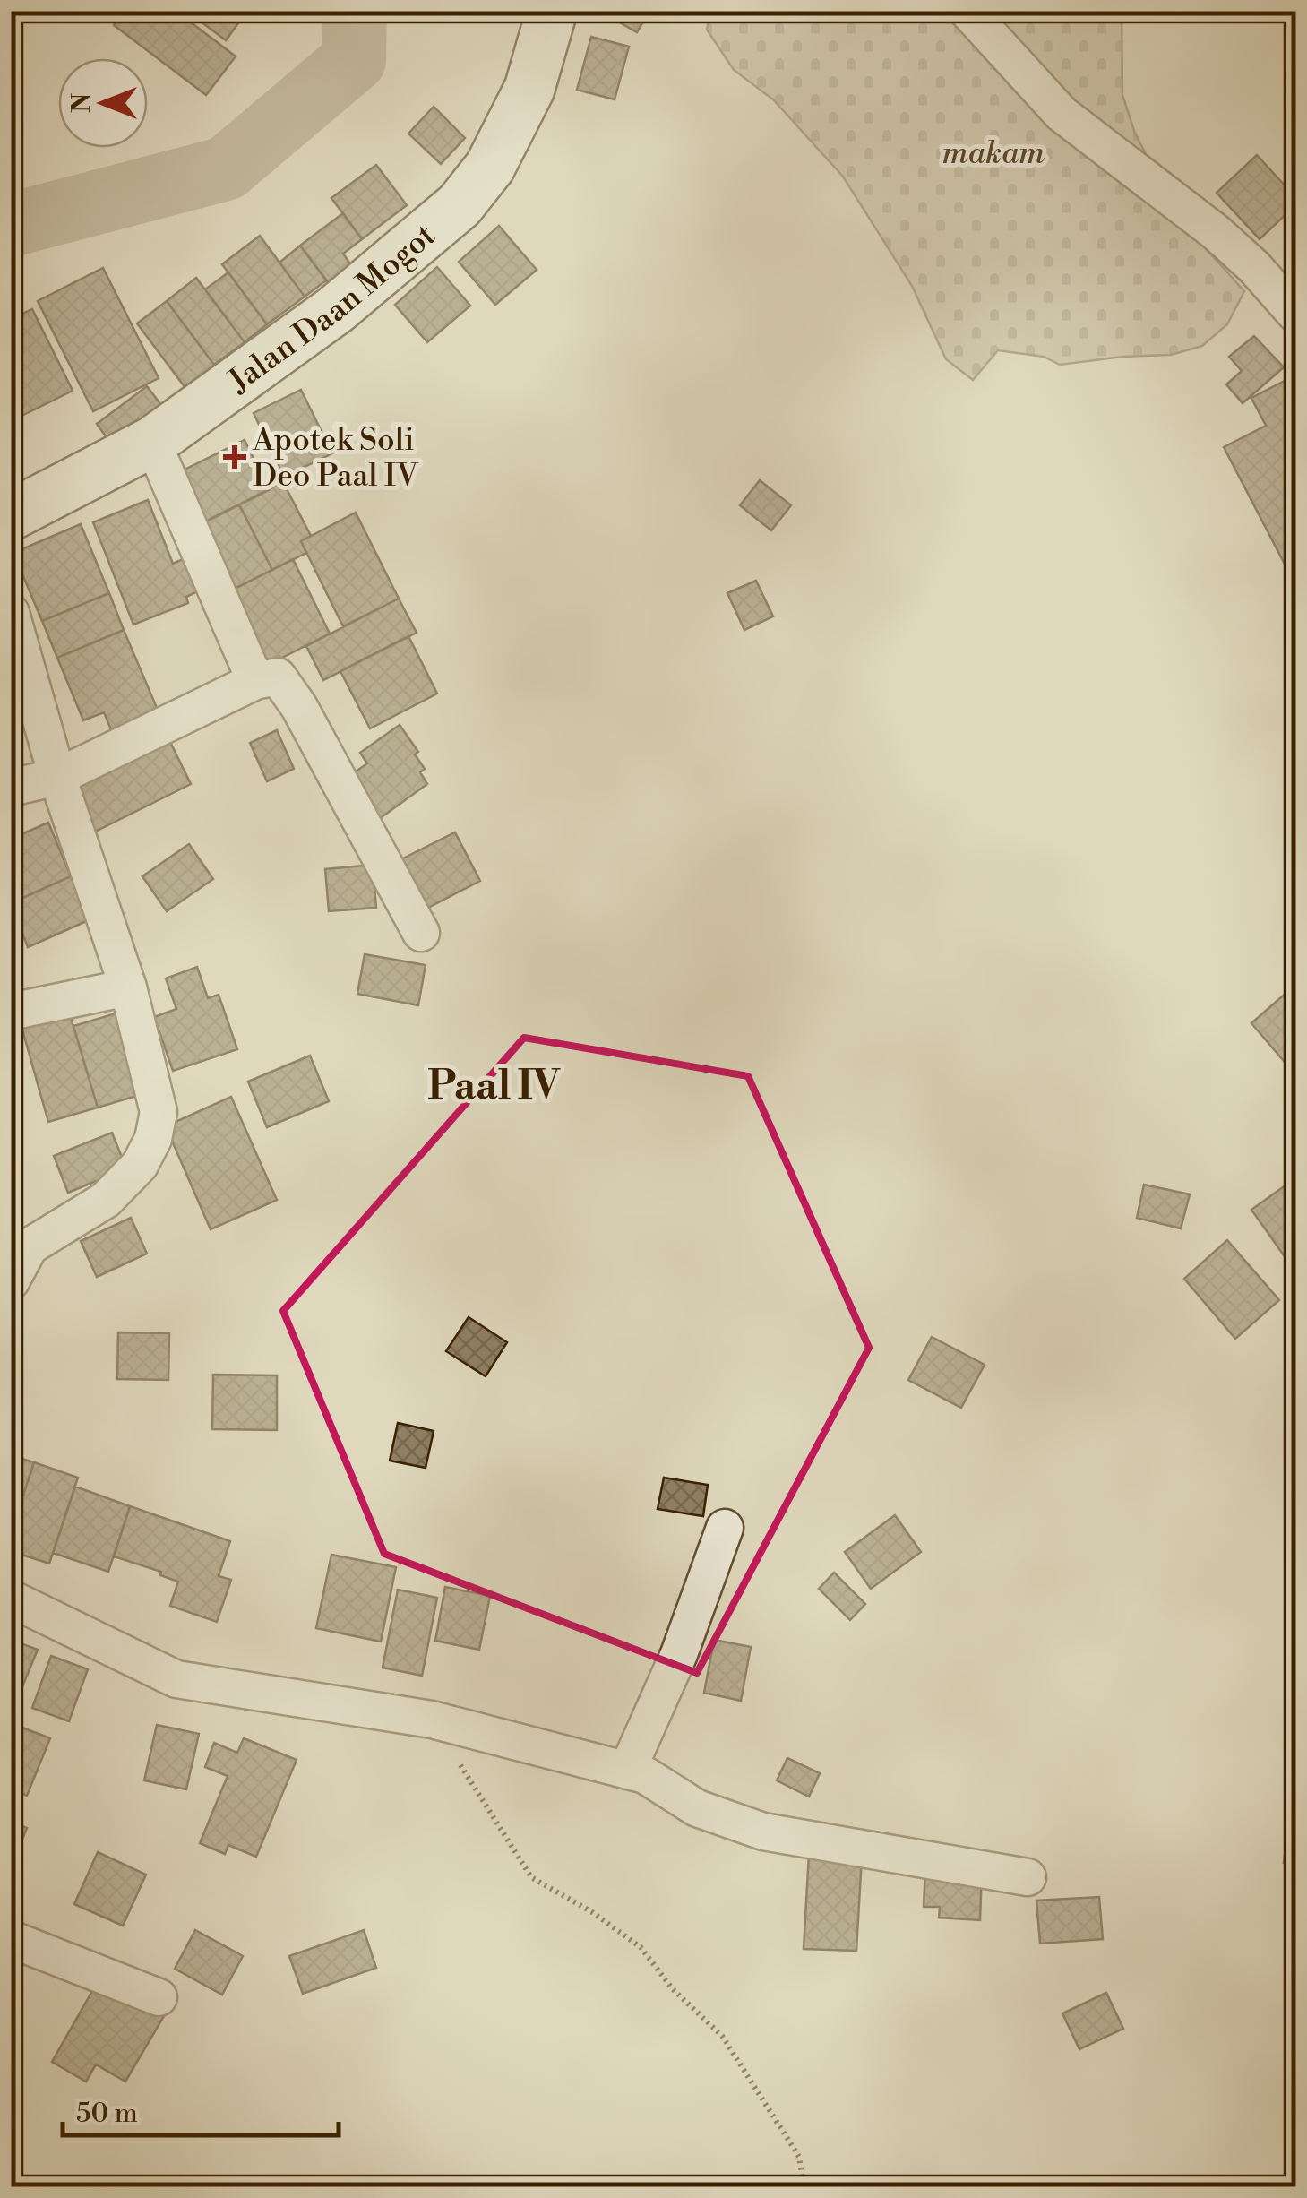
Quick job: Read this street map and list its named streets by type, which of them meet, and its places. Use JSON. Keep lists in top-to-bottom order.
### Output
{
  "streets": {
    "main road": ["Jalan Daan Mogot"]
  },
  "districts": ["Paal IV"],
  "parks": ["makam"],
  "places": {
    "health": ["Apotek Soli Deo Paal IV"]
  },
  "scale_bar": "50 m",
  "north": "left"
}
